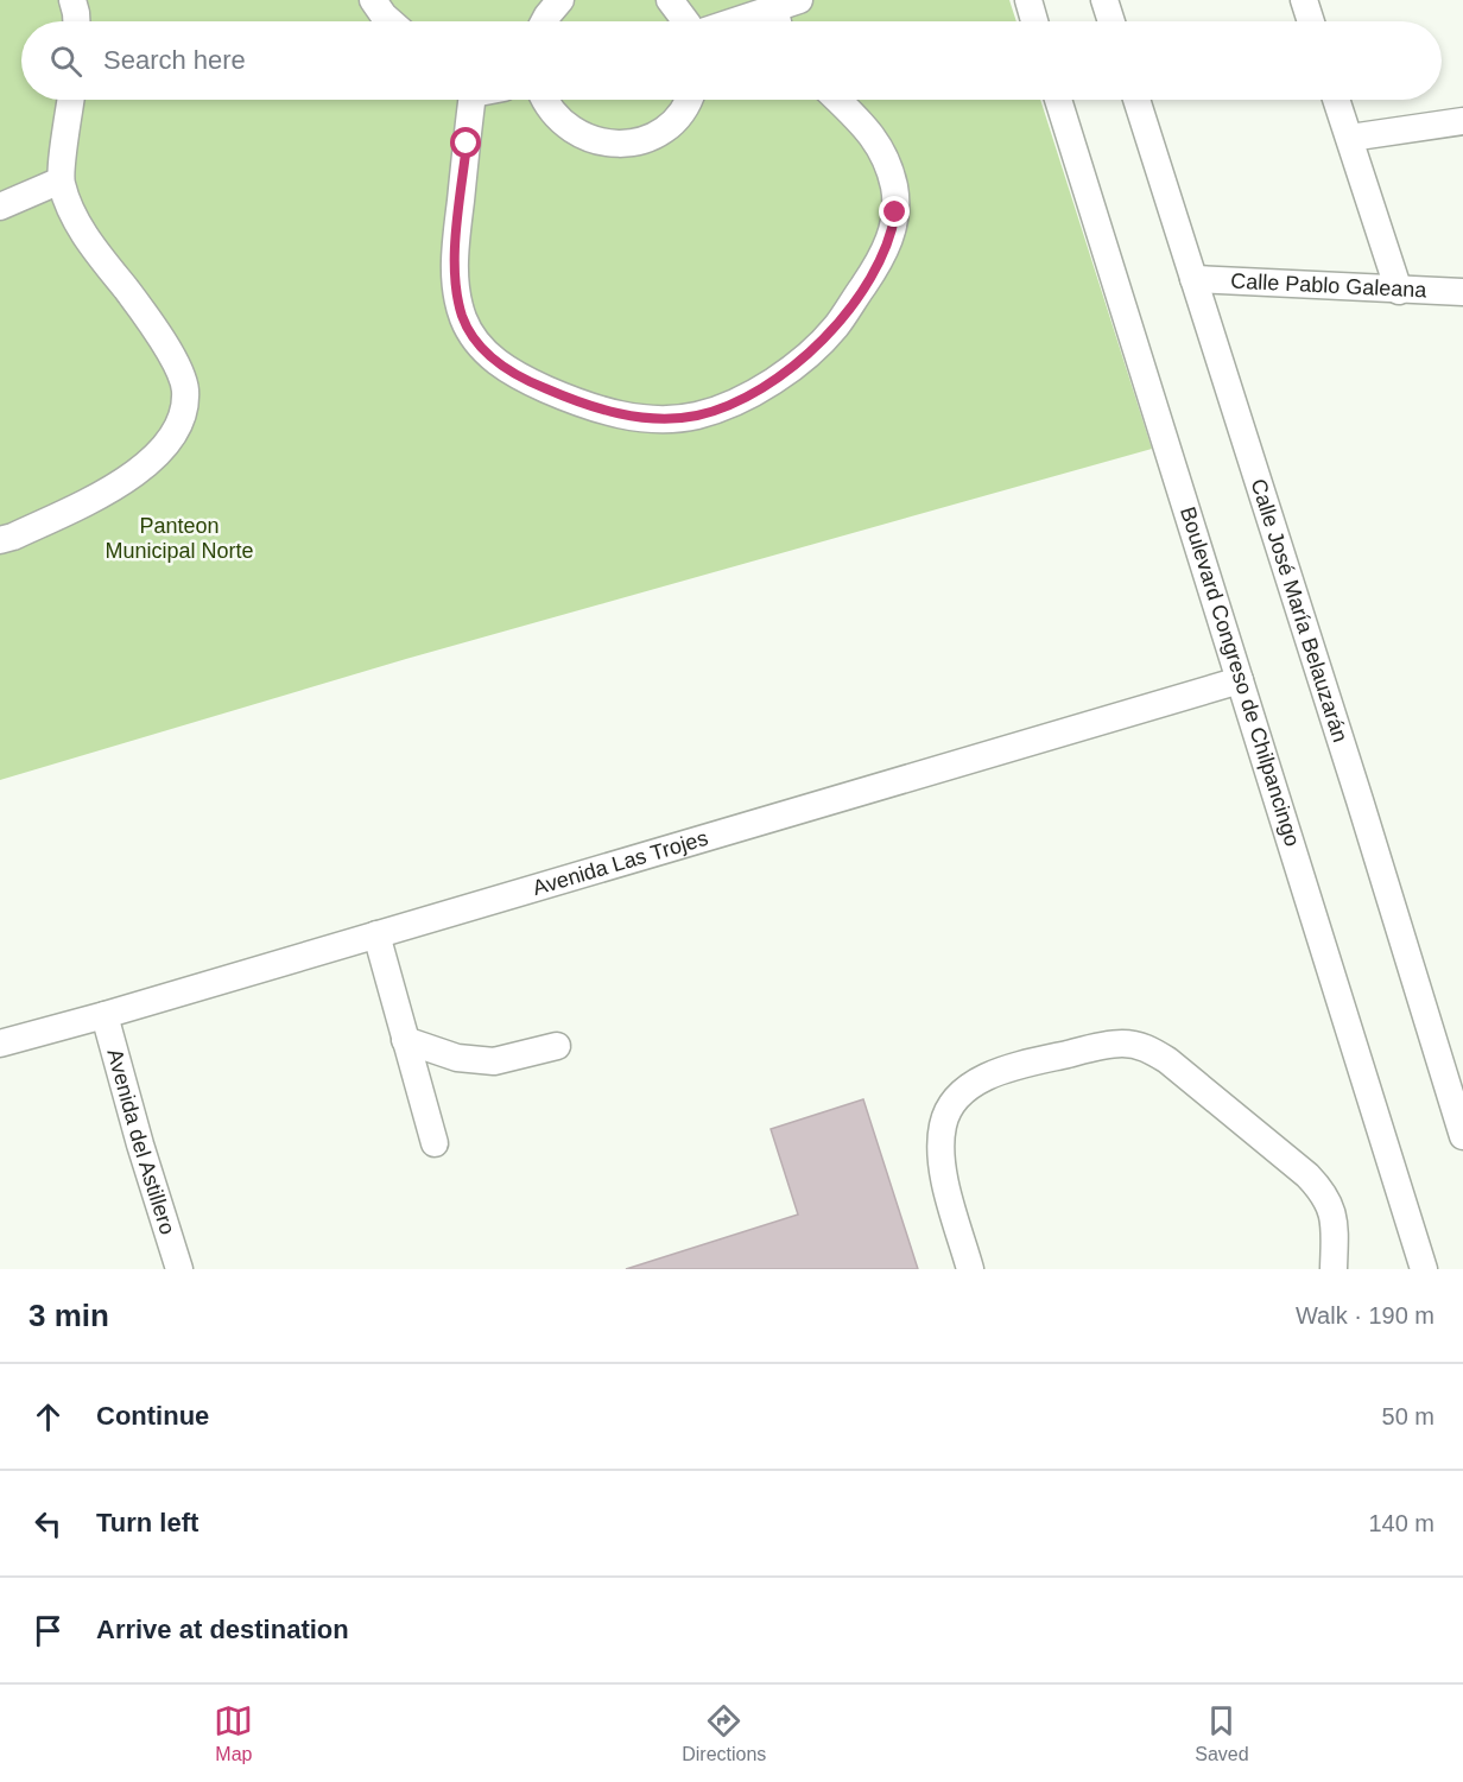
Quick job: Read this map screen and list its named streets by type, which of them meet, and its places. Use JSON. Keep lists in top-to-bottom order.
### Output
{
  "streets": {
    "street": [
      "Calle Pablo Galeana",
      "Calle José María Belauzarán",
      "Boulevard Congreso de Chilpancingo",
      "Avenida Las Trojes",
      "Avenida del Astillero"
    ]
  },
  "crossings": [
    ["Calle Pablo Galeana", "Calle José María Belauzarán"],
    ["Boulevard Congreso de Chilpancingo", "Avenida Las Trojes"],
    ["Avenida Las Trojes", "Avenida del Astillero"]
  ],
  "parks": ["Panteon Municipal Norte"],
  "page": {
    "search": "Search here",
    "heading": ["3 min", "Walk · 190 m"],
    "list": [
      ["Continue", "50 m"],
      ["Turn left", "140 m"],
      "Arrive at destination"
    ],
    "nav": ["Map", "Directions", "Saved"]
  }
}
